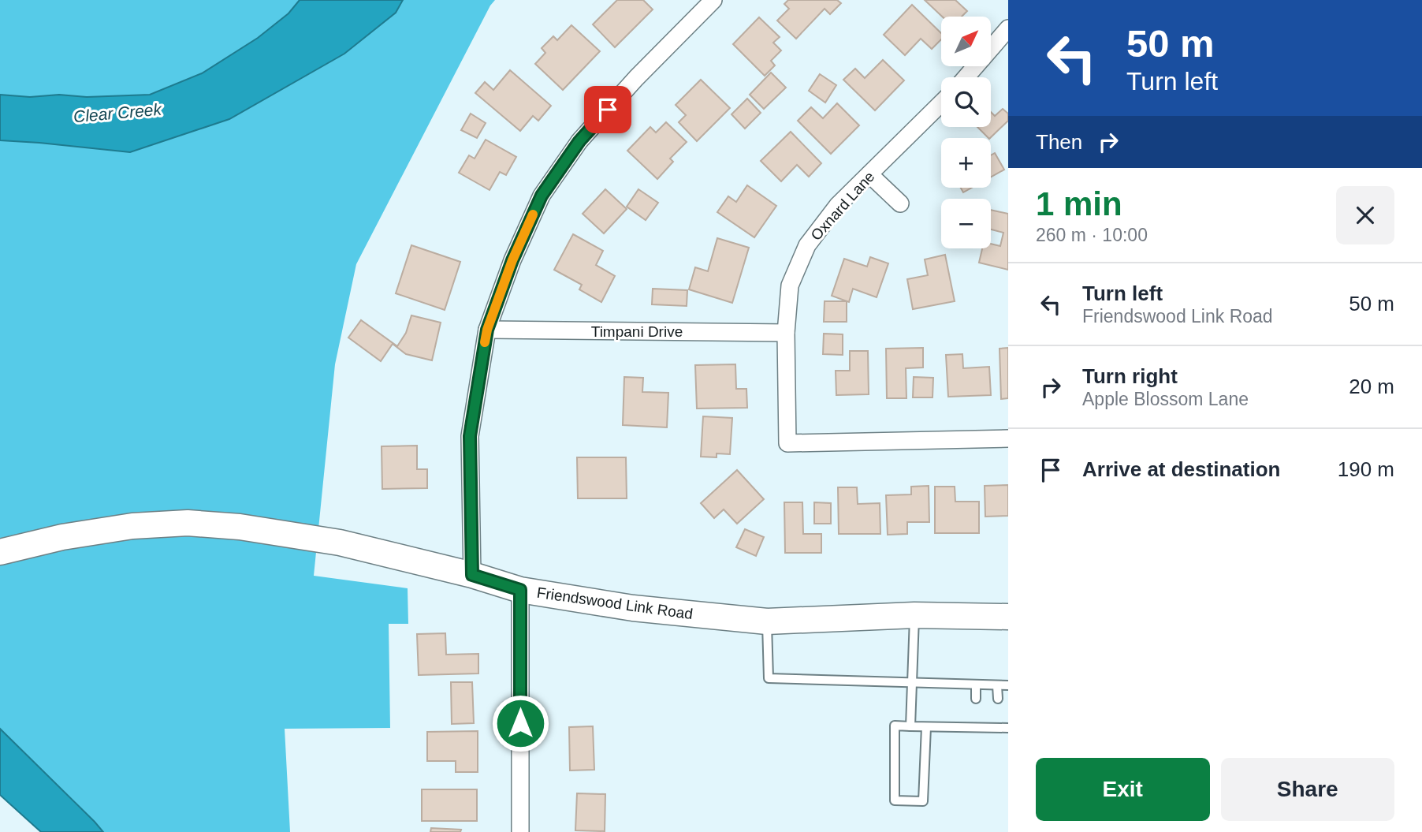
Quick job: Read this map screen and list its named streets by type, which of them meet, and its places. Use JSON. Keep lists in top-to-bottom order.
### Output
{
  "streets": {
    "main road": ["Friendswood Link Road"],
    "street": ["Oxnard Lane", "Timpani Drive"]
  },
  "crossings": [
    ["Oxnard Lane", "Timpani Drive"]
  ],
  "water": ["Clear Creek"],
  "north": "top right",
  "page": {
    "turn": ["50 m", "Turn left"],
    "map_buttons": ["+", "−"],
    "then": "Then",
    "heading": ["1 min", "260 m · 10:00"],
    "list": [
      {
        "name": "Turn left",
        "note": "Friendswood Link Road",
        "value": "50 m"
      },
      {
        "name": "Turn right",
        "note": "Apple Blossom Lane",
        "value": "20 m"
      },
      {
        "name": "Arrive at destination",
        "value": "190 m"
      }
    ],
    "buttons": ["Exit", "Share"]
  }
}
